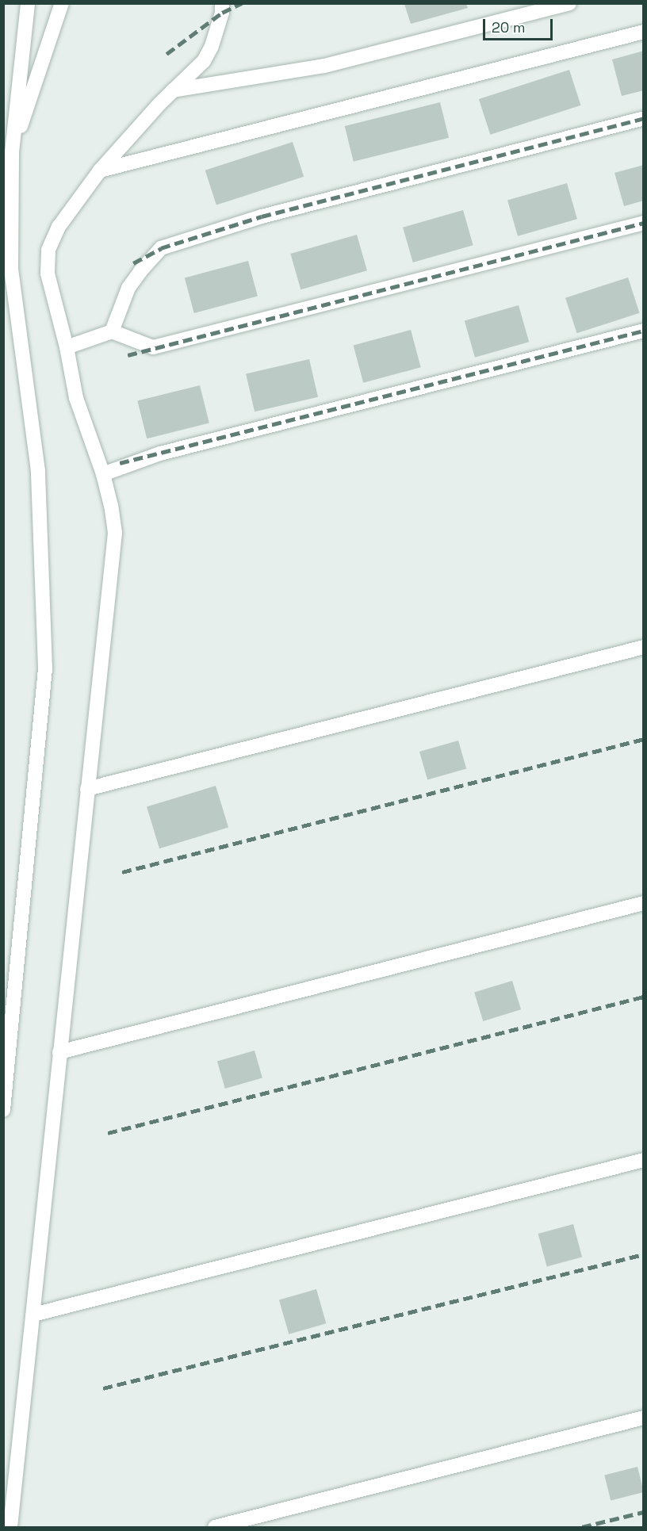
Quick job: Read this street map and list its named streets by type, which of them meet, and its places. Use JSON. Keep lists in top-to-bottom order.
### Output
{
  "scale_bar": "20 m"
}
